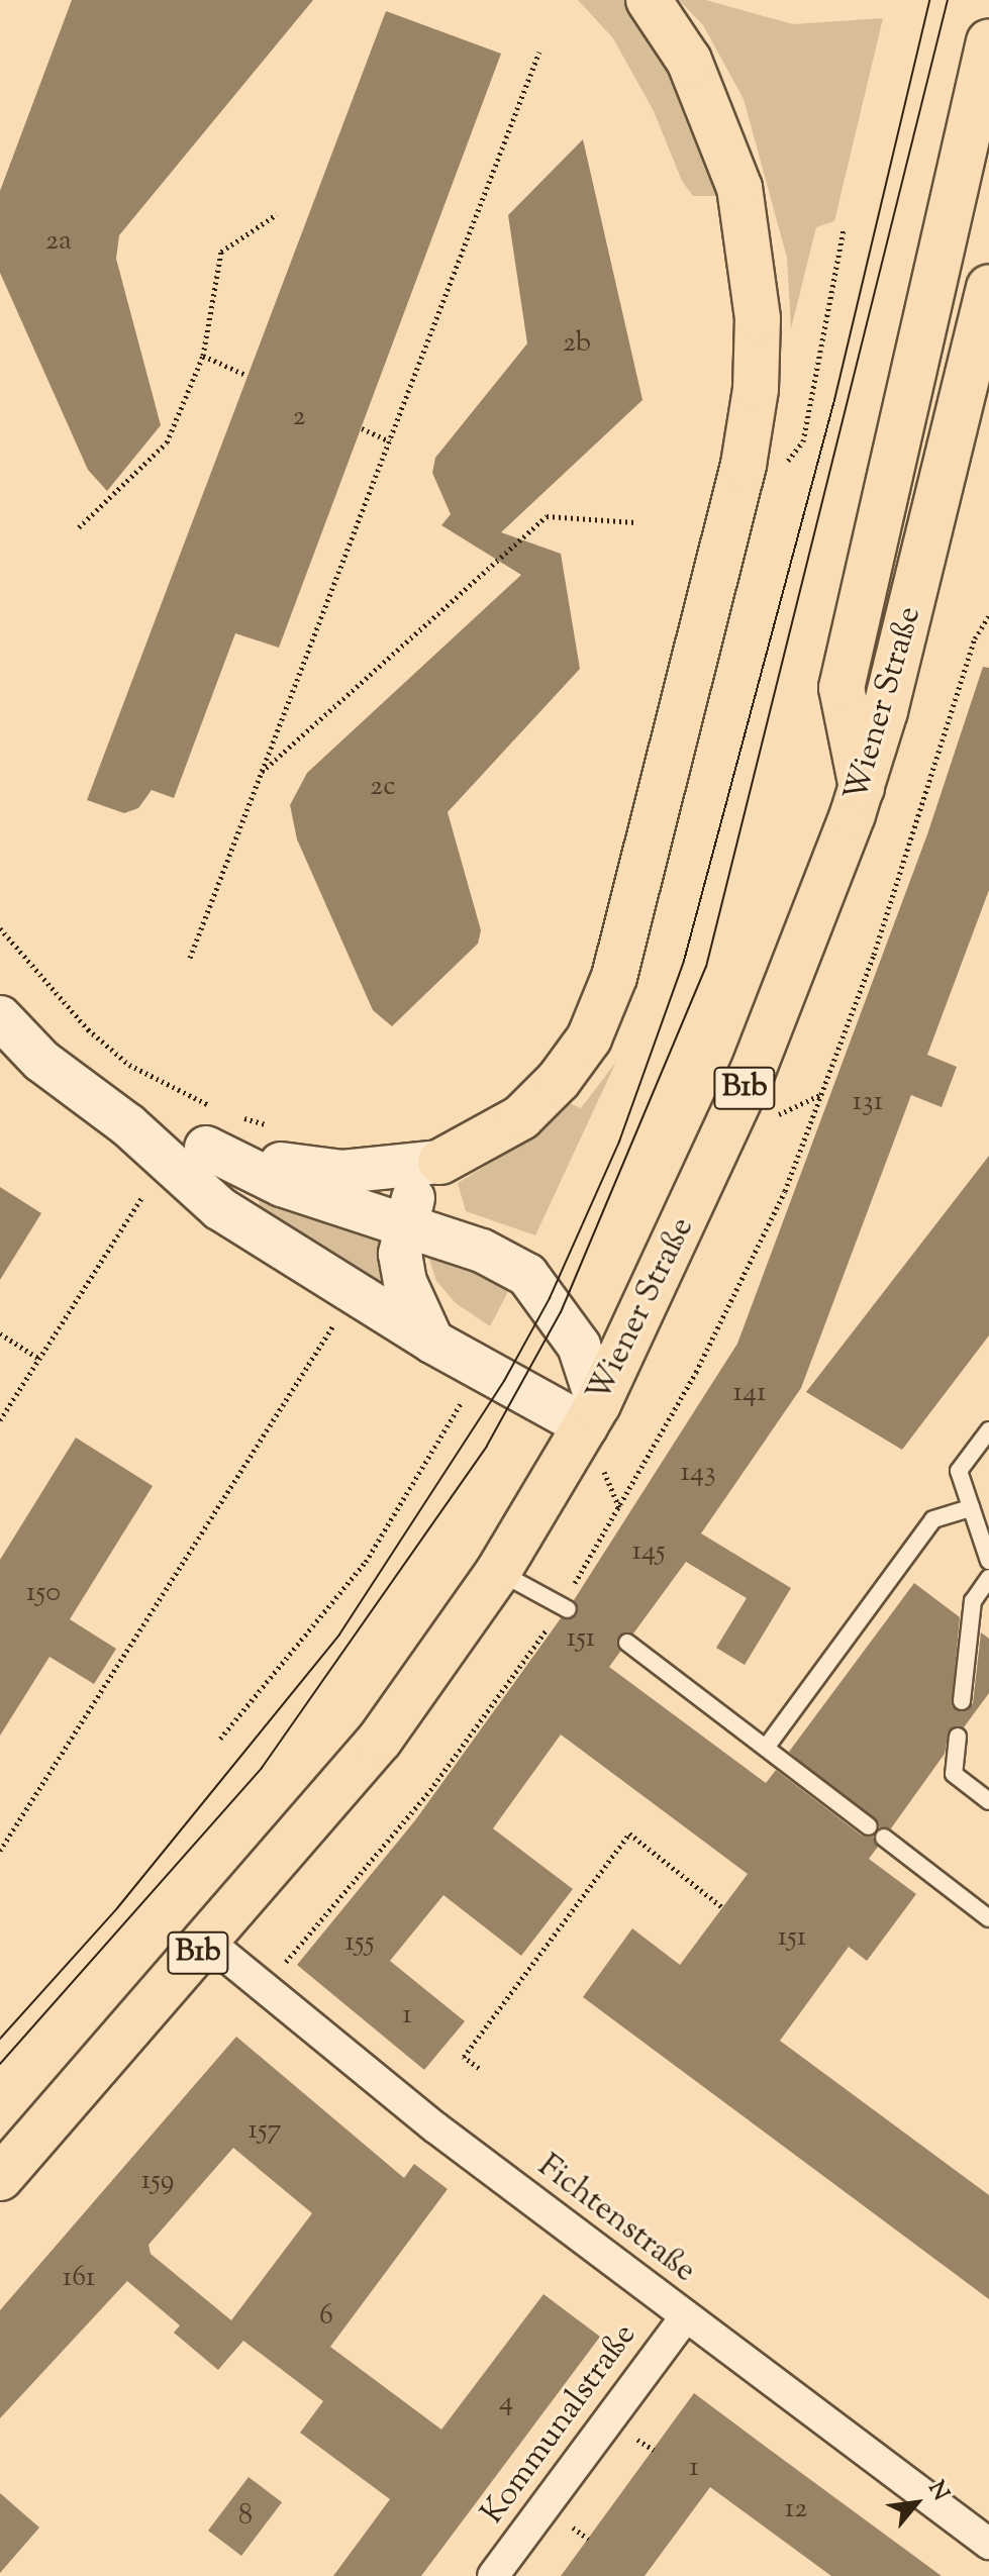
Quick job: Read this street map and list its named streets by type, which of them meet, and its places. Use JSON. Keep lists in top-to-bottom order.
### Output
{
  "streets": {
    "main road": ["Wiener Straße", "B1b"],
    "street": ["Fichtenstraße", "Kommunalstraße"]
  },
  "crossings": [
    ["Wiener Straße", "Fichtenstraße"],
    ["Fichtenstraße", "Kommunalstraße"]
  ],
  "house_numbers": [
    "2a",
    "2b",
    "2",
    "2c",
    "131",
    "141",
    "143",
    "145",
    "150",
    "151",
    "151",
    "155",
    "1",
    "157",
    "159",
    "161",
    "6",
    "4",
    "1",
    "12",
    "8"
  ],
  "north": "top right"
}
